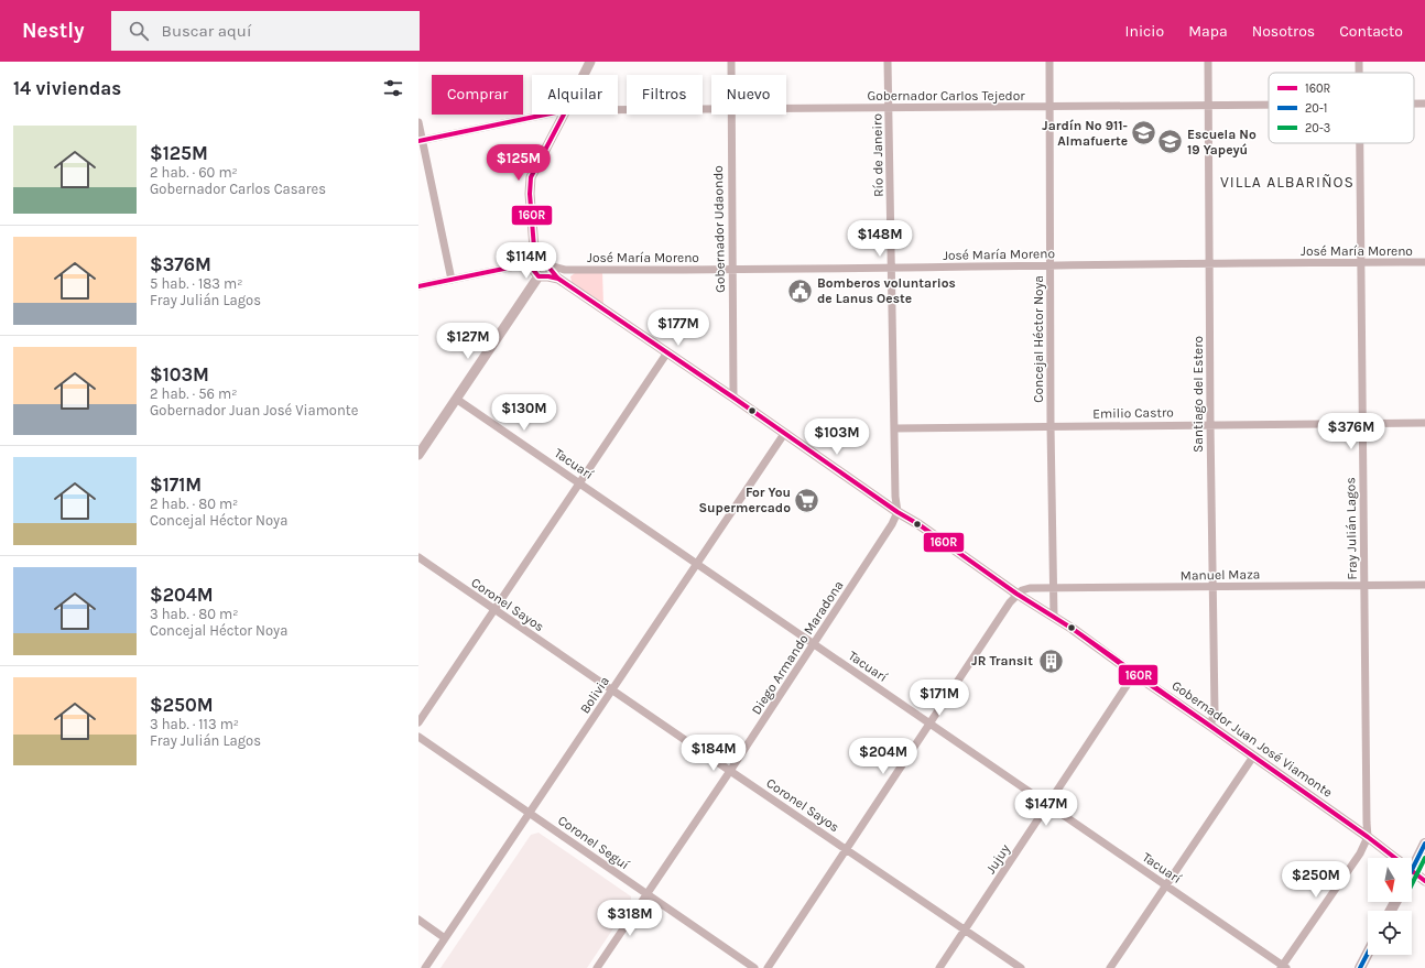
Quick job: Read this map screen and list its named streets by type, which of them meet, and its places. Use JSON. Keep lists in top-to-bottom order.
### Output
{
  "streets": {
    "street": [
      "Gobernador Carlos Tejedor",
      "Río de Janeiro",
      "Gobernador Udaondo",
      "José María Moreno",
      "Concejal Héctor Noya",
      "Santiago del Estero",
      "Emilio Castro",
      "Tacuarí",
      "Fray Julián Lagos",
      "Manuel Maza",
      "Coronel Sayos",
      "Diego Armando Maradona",
      "Bolivia",
      "Gobernador Juan José Viamonte",
      "Coronel Seguí",
      "Jujuy"
    ]
  },
  "crossings": [
    ["Gobernador Carlos Tejedor", "Río de Janeiro"],
    ["Gobernador Carlos Tejedor", "Concejal Héctor Noya"],
    ["Gobernador Carlos Tejedor", "Santiago del Estero"],
    ["Río de Janeiro", "José María Moreno"],
    ["Río de Janeiro", "Emilio Castro"],
    ["Río de Janeiro", "Diego Armando Maradona"],
    ["Río de Janeiro", "Gobernador Juan José Viamonte"],
    ["Gobernador Udaondo", "José María Moreno"],
    ["Gobernador Udaondo", "Gobernador Juan José Viamonte"],
    ["José María Moreno", "Concejal Héctor Noya"],
    ["José María Moreno", "Santiago del Estero"],
    ["José María Moreno", "Fray Julián Lagos"],
    ["José María Moreno", "Gobernador Juan José Viamonte"],
    ["Concejal Héctor Noya", "Emilio Castro"],
    ["Concejal Héctor Noya", "Manuel Maza"],
    ["Concejal Héctor Noya", "Gobernador Juan José Viamonte"],
    ["Santiago del Estero", "Emilio Castro"],
    ["Santiago del Estero", "Manuel Maza"],
    ["Santiago del Estero", "Gobernador Juan José Viamonte"],
    ["Emilio Castro", "Fray Julián Lagos"],
    ["Tacuarí", "Fray Julián Lagos"],
    ["Tacuarí", "Diego Armando Maradona"],
    ["Tacuarí", "Bolivia"],
    ["Tacuarí", "Jujuy"],
    ["Fray Julián Lagos", "Manuel Maza"],
    ["Fray Julián Lagos", "Gobernador Juan José Viamonte"],
    ["Manuel Maza", "Gobernador Juan José Viamonte"],
    ["Coronel Sayos", "Diego Armando Maradona"],
    ["Coronel Sayos", "Bolivia"],
    ["Coronel Sayos", "Jujuy"],
    ["Diego Armando Maradona", "Gobernador Juan José Viamonte"],
    ["Diego Armando Maradona", "Coronel Seguí"],
    ["Bolivia", "Gobernador Juan José Viamonte"],
    ["Bolivia", "Coronel Seguí"],
    ["Gobernador Juan José Viamonte", "Jujuy"]
  ],
  "districts": ["VILLA ALBARIÑOS"],
  "places": {
    "school or university": ["Jardín Nº 911- Almafuerte", "Escuela Nº 19 Yapeyú"],
    "public building": ["Bomberos voluntarios de Lanus Oeste"],
    "supermarket": ["For You Supermercado"],
    "building": ["JR Transit"]
  },
  "lines": ["transit line 160R", "transit line 20-1", "transit line 20-3"],
  "legend": ["160R", "20-1", "20-3"],
  "north": "bottom",
  "page": {
    "header": "Nestly",
    "search": "Buscar aquí",
    "nav": [
      "Inicio",
      "Mapa",
      "Nosotros",
      "Contacto"
    ],
    "heading": "14 viviendas",
    "chip": [
      "Comprar",
      "Alquilar",
      "Filtros",
      "Nuevo"
    ],
    "list": [
      {
        "name": "$125M",
        "note": "2 hab. · 60 m² · Gobernador Carlos Casares"
      },
      {
        "name": "$376M",
        "note": "5 hab. · 183 m² · Fray Julián Lagos"
      },
      {
        "name": "$103M",
        "note": "2 hab. · 56 m² · Gobernador Juan José Viamonte"
      },
      {
        "name": "$171M",
        "note": "2 hab. · 80 m² · Concejal Héctor Noya"
      },
      {
        "name": "$204M",
        "note": "3 hab. · 80 m² · Concejal Héctor Noya"
      },
      {
        "name": "$250M",
        "note": "3 hab. · 113 m² · Fray Julián Lagos"
      }
    ],
    "price": [
      "$125M",
      "$148M",
      "$114M",
      "$177M",
      "$127M",
      "$130M",
      "$376M",
      "$103M",
      "$171M",
      "$184M",
      "$204M",
      "$147M",
      "$250M",
      "$318M"
    ]
  }
}
